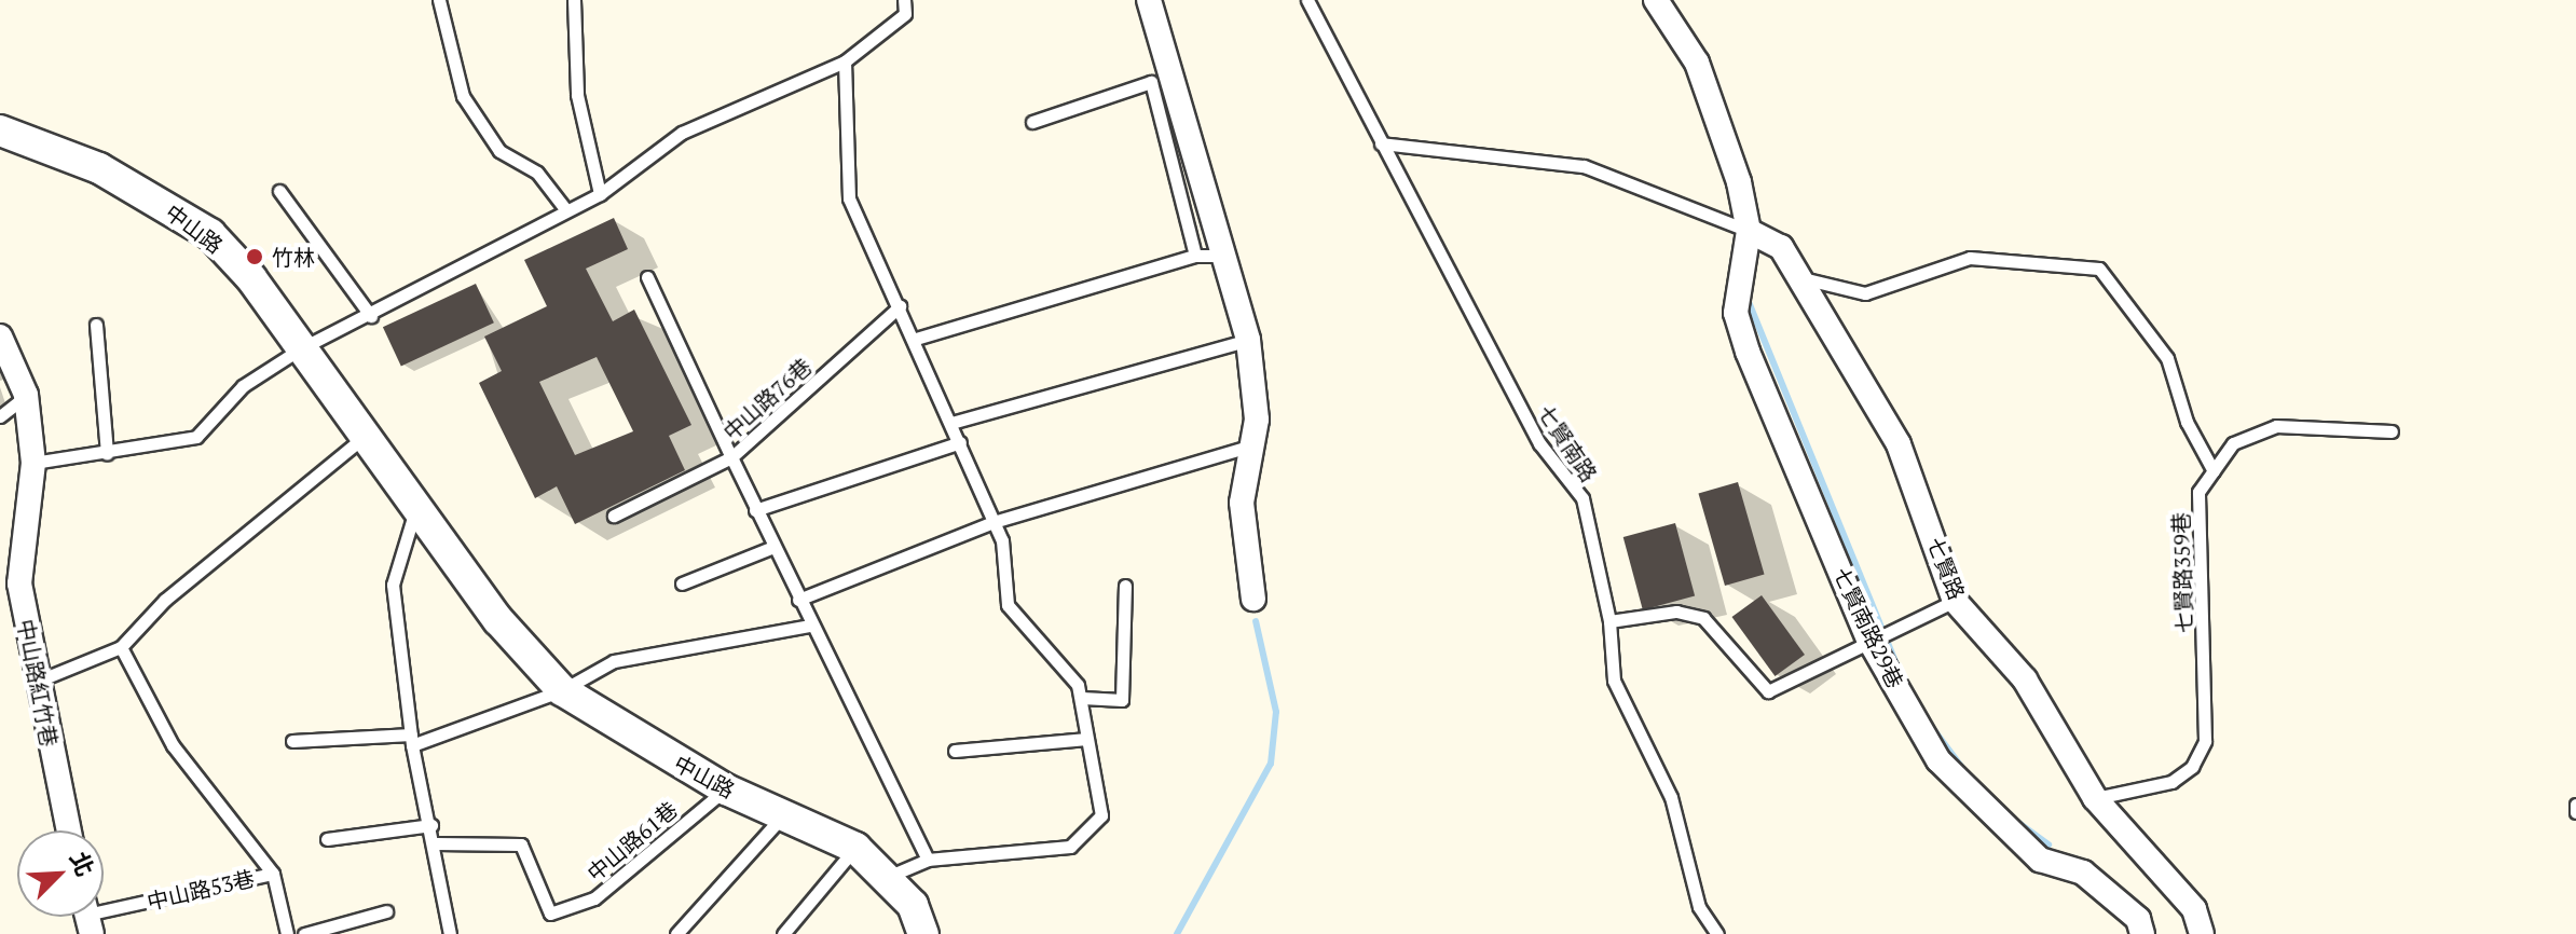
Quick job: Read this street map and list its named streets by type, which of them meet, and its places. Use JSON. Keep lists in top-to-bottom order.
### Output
{
  "streets": {
    "street": [
      "中山路",
      "七賢路",
      "七賢南路29巷",
      "中山路紅竹巷"
    ],
    "lane": [
      "中山路76巷",
      "七賢南路",
      "七賢路359巷",
      "中山路61巷",
      "中山路53巷"
    ]
  },
  "crossings": [
    ["中山路", "中山路61巷"],
    ["七賢南路", "七賢路"],
    ["七賢路", "七賢路359巷"],
    ["七賢路", "七賢南路29巷"]
  ],
  "places": ["竹林"],
  "north": "top right"
}
